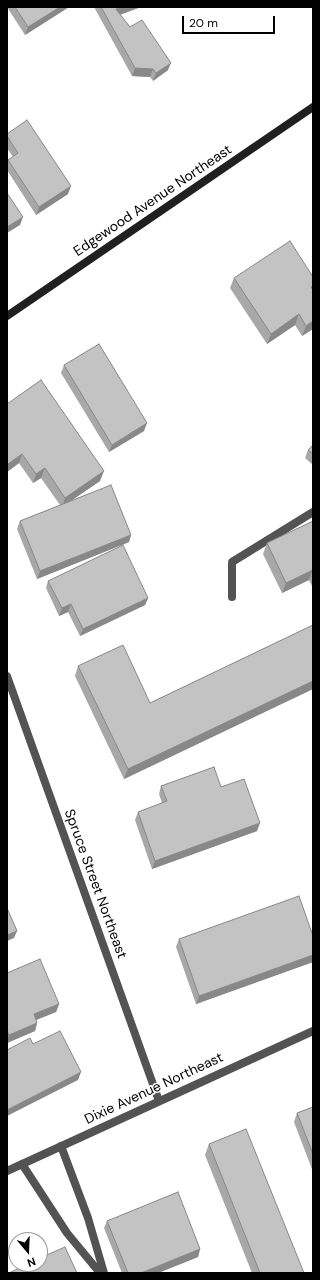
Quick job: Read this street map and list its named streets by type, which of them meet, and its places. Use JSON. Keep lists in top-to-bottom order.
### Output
{
  "streets": {
    "main road": ["Edgewood Avenue Northeast"],
    "street": ["Spruce Street Northeast", "Dixie Avenue Northeast"]
  },
  "crossings": [
    ["Spruce Street Northeast", "Dixie Avenue Northeast"]
  ],
  "scale_bar": "20 m",
  "north": "bottom"
}
